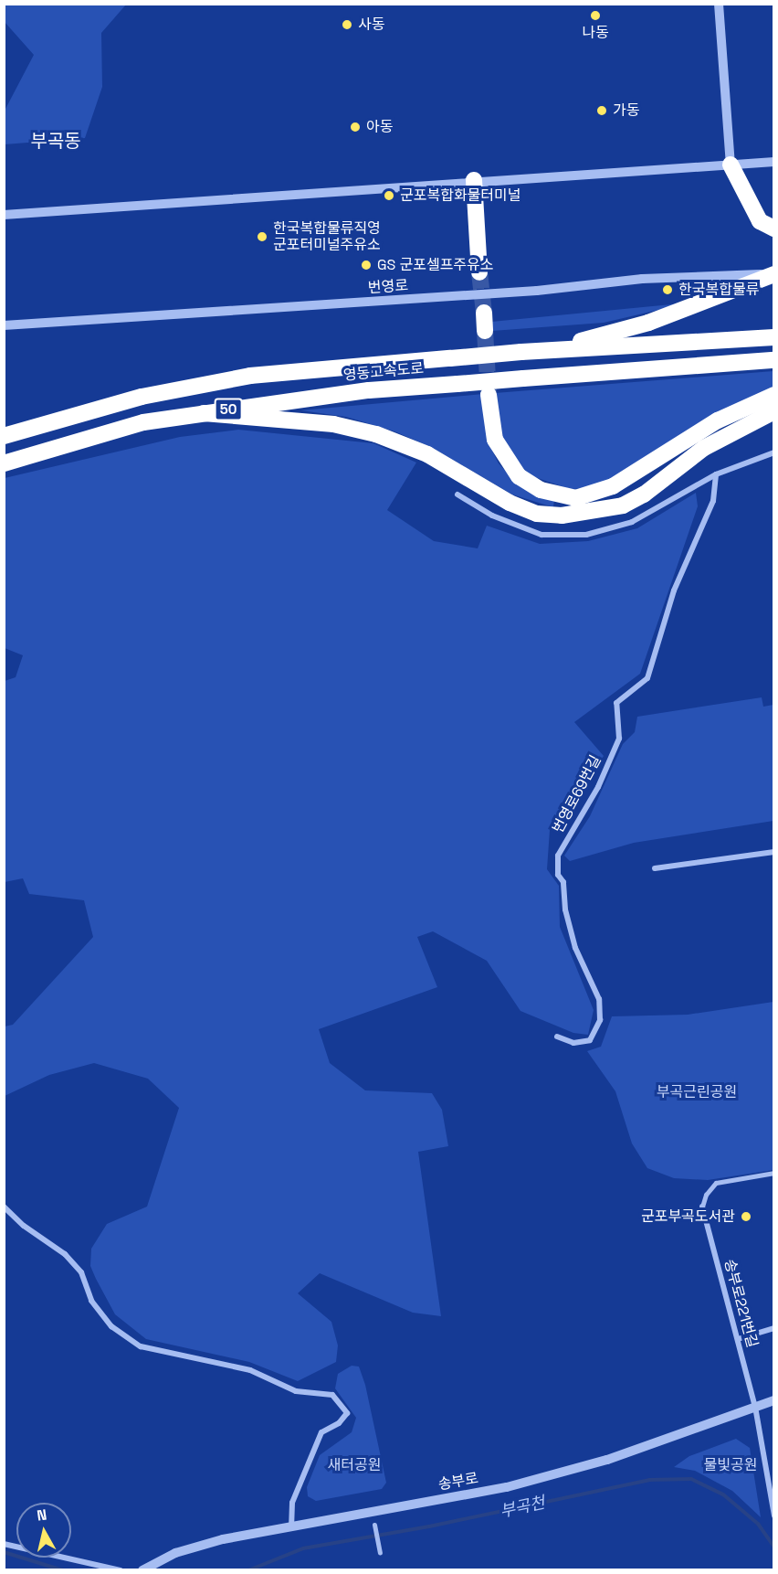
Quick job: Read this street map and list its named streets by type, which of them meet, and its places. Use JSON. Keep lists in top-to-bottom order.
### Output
{
  "streets": {
    "highway": ["영동고속도로", "50"],
    "street": [
      "번영로",
      "번영로69번길",
      "송부로221번길",
      "송부로"
    ]
  },
  "crossings": [
    ["송부로221번길", "송부로"]
  ],
  "districts": ["부곡동"],
  "water": ["부곡천"],
  "parks": ["부곡근린공원", "새터공원", "물빛공원"],
  "places": [
    "나동",
    "사동",
    "가동",
    "아동",
    "군포복합화물터미널",
    "한국복합물류직영 군포터미널주유소",
    "GS 군포셀프주유소",
    "한국복합물류",
    "군포부곡도서관"
  ],
  "north": "top"
}
